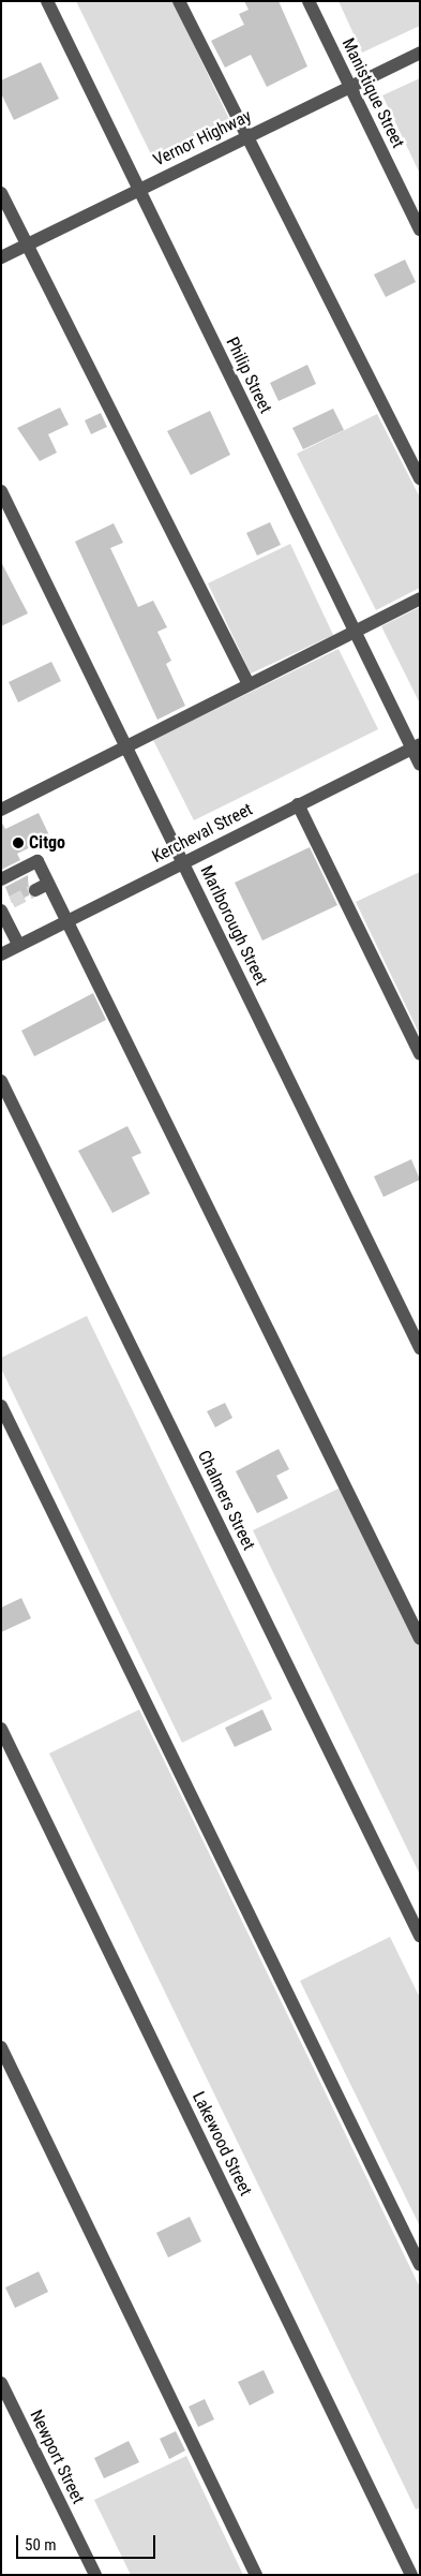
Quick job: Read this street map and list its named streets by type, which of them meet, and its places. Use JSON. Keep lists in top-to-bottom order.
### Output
{
  "streets": {
    "street": [
      "Manistique Street",
      "Vernor Highway",
      "Philip Street",
      "Kercheval Street",
      "Marlborough Street",
      "Chalmers Street",
      "Lakewood Street",
      "Newport Street"
    ]
  },
  "crossings": [
    ["Manistique Street", "Vernor Highway"],
    ["Vernor Highway", "Philip Street"],
    ["Philip Street", "Kercheval Street"],
    ["Kercheval Street", "Marlborough Street"]
  ],
  "places": ["Citgo"],
  "scale_bar": "50 m"
}
